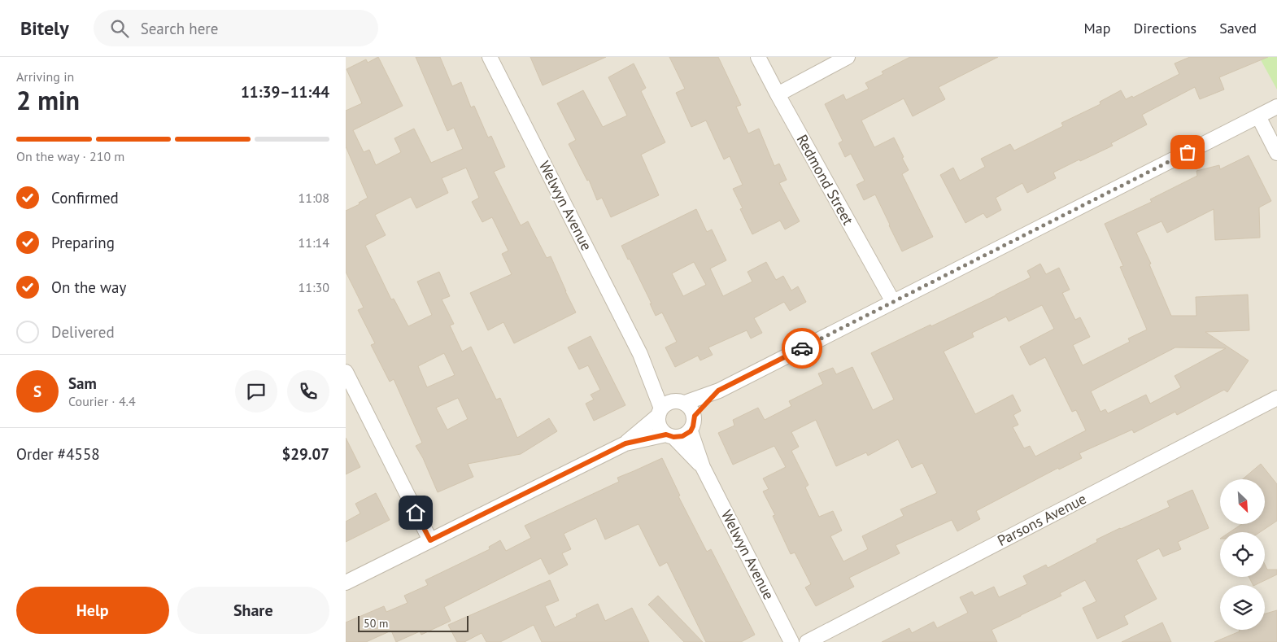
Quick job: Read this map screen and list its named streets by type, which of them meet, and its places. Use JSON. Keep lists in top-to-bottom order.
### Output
{
  "streets": {
    "street": ["Redmond Street", "Welwyn Avenue", "Parsons Avenue"]
  },
  "scale_bar": "50 m",
  "north": "bottom right",
  "page": {
    "header": "Bitely",
    "search": "Search here",
    "nav": ["Map", "Directions", "Saved"],
    "heading": ["2 min", "Arriving in", "11:39–11:44"],
    "panel": [
      "Sam",
      "Courier · 4.4",
      "Order #4558",
      "$29.07"
    ],
    "bar": "On the way · 210 m",
    "list": [
      ["Confirmed", "11:08"],
      ["Preparing", "11:14"],
      ["On the way", "11:30"],
      "Delivered"
    ],
    "round": "S",
    "buttons": ["Help", "Share"],
    "scale": "50 m"
  }
}
